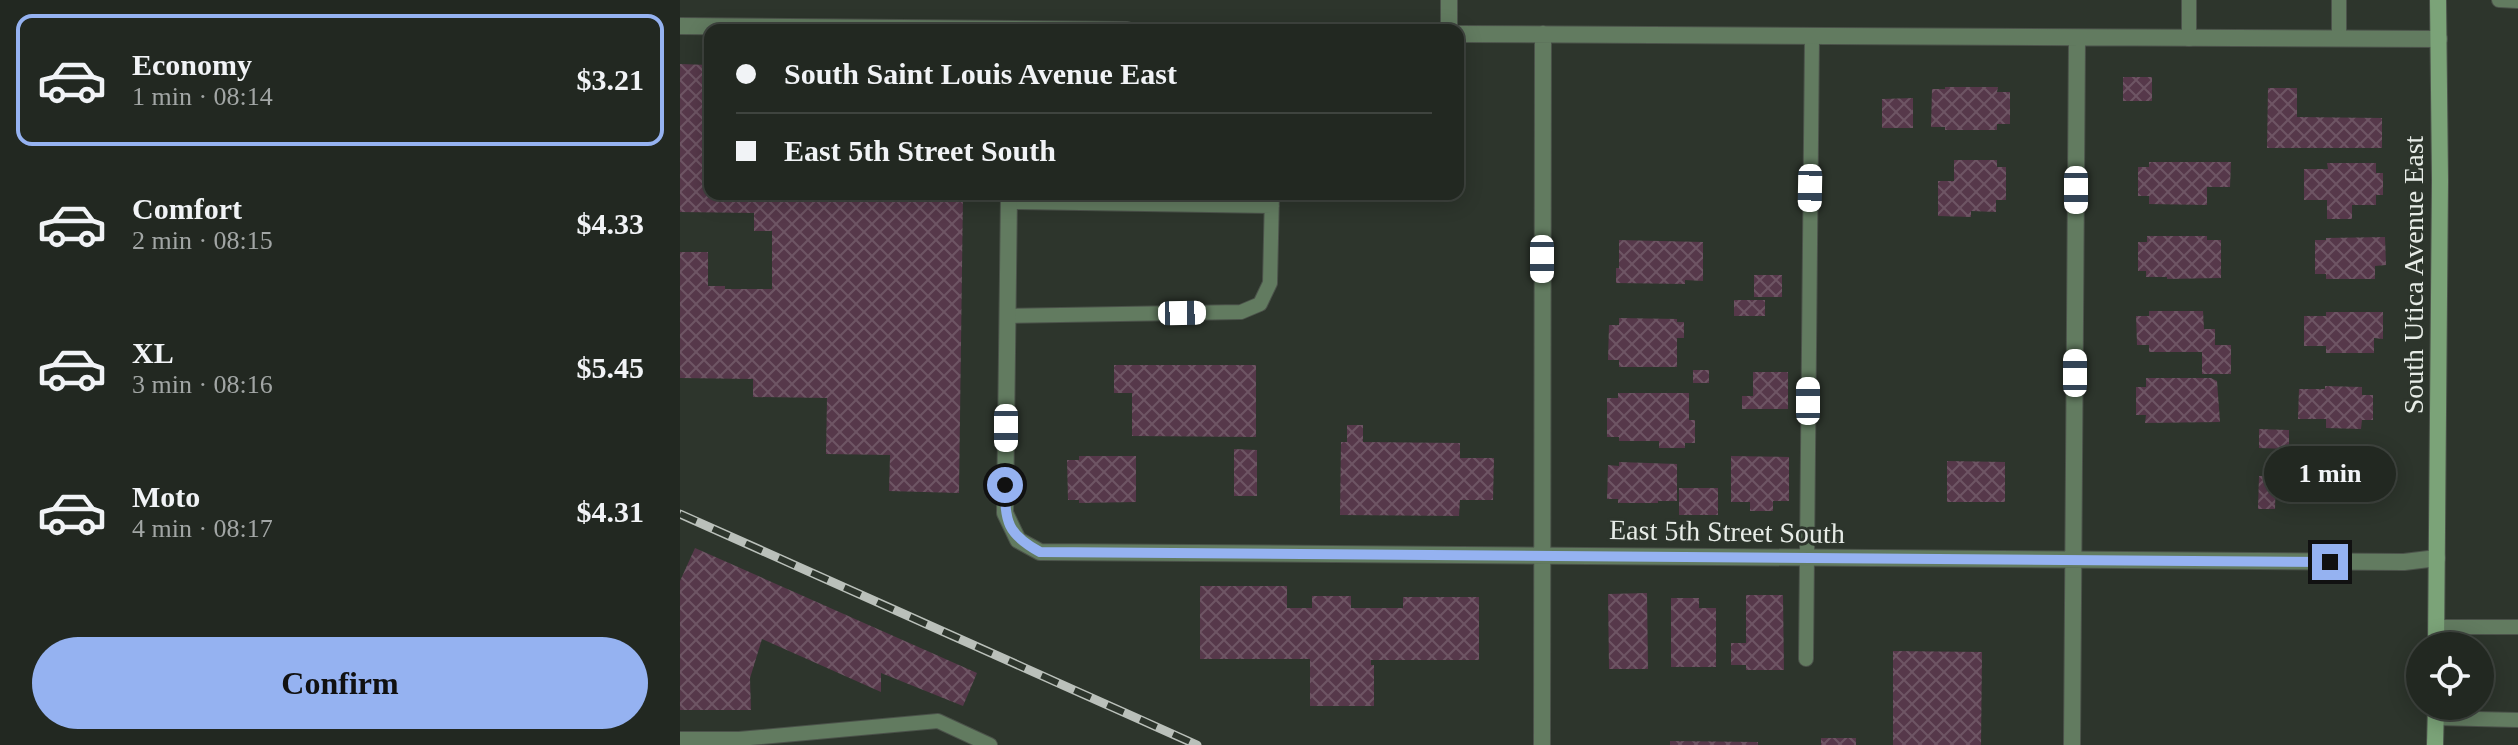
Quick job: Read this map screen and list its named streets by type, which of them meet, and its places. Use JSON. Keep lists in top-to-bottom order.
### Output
{
  "streets": {
    "main road": ["South Utica Avenue East"],
    "street": ["East 5th Street South"]
  },
  "crossings": [
    ["South Utica Avenue East", "East 5th Street South"]
  ],
  "page": {
    "list": [
      {
        "name": "Economy",
        "note": "1 min · 08:14",
        "value": "$3.21"
      },
      {
        "name": "Comfort",
        "note": "2 min · 08:15",
        "value": "$4.33"
      },
      {
        "name": "XL",
        "note": "3 min · 08:16",
        "value": "$5.45"
      },
      {
        "name": "Moto",
        "note": "4 min · 08:17",
        "value": "$4.31"
      }
    ],
    "banner": ["South Saint Louis Avenue East", "East 5th Street South"],
    "bubble": "1 min",
    "buttons": "Confirm"
  }
}
